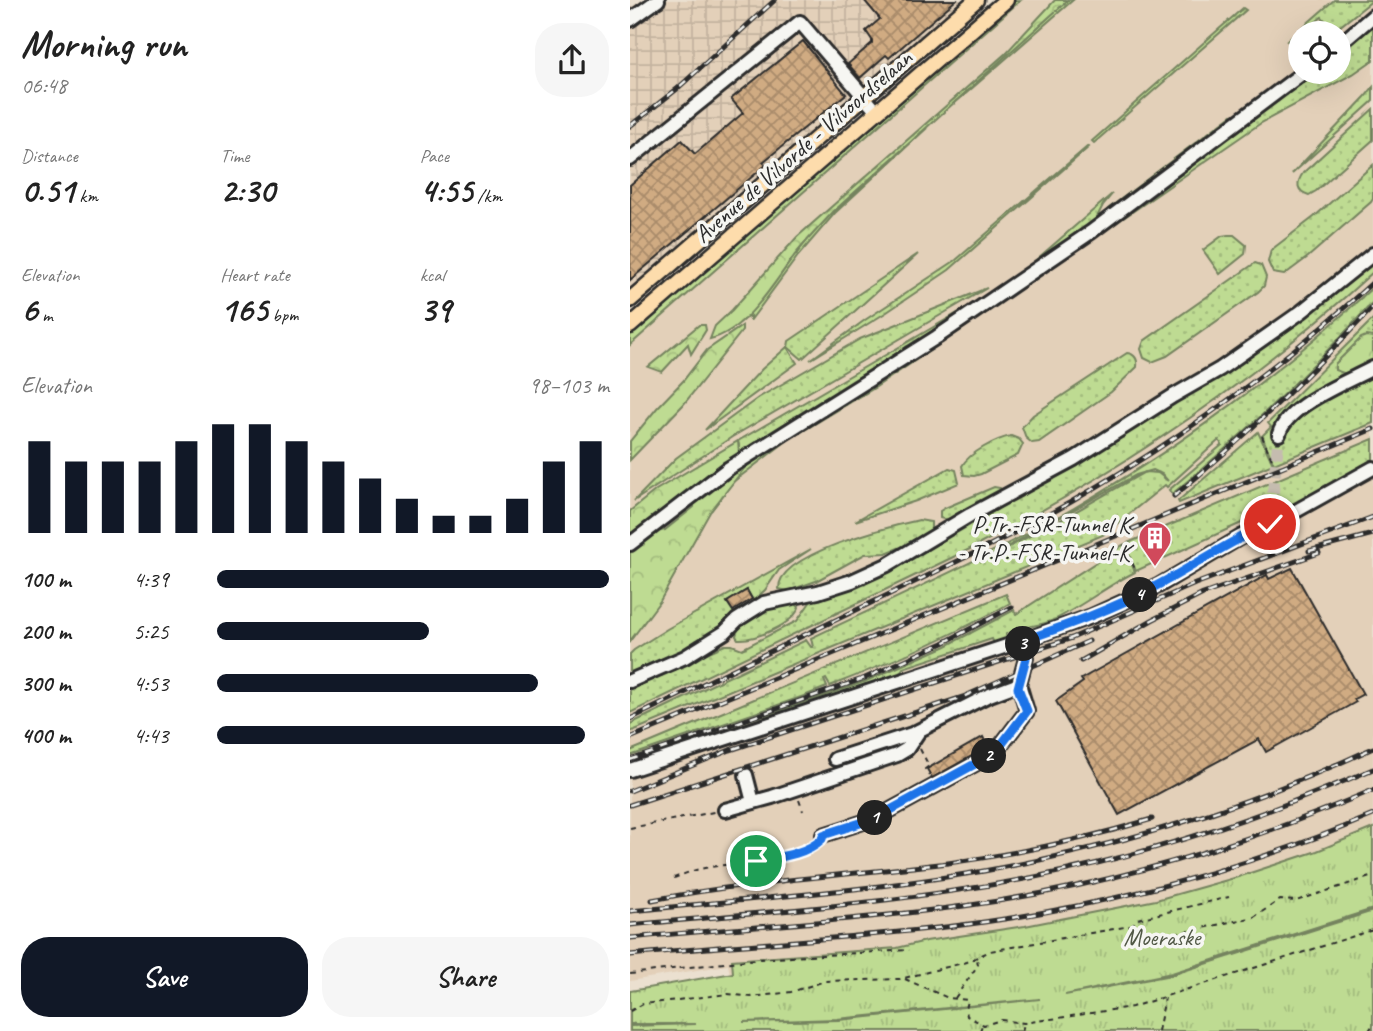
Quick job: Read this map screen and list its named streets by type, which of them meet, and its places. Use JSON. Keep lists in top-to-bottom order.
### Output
{
  "streets": {
    "main road": ["Avenue de Vilvorde - Vilvoordselaan"]
  },
  "parks": ["Moeraske"],
  "places": {
    "building": ["P.Tr.-FSR-Tunnel K - Tr.P.-FSR-Tunnel-K"]
  },
  "page": {
    "heading": ["Morning run", "06:48"],
    "stats": [
      ["Distance", "0.51 km"],
      ["Time", "2:30"],
      ["Pace", "4:55 /km"],
      ["Elevation", "6 m"],
      ["Heart rate", "165 bpm"],
      ["kcal", "39"]
    ],
    "chart": ["Elevation", "98–103 m"],
    "list": [
      {
        "name": "100 m",
        "note": "4:39"
      },
      {
        "name": "200 m",
        "note": "5:25"
      },
      {
        "name": "300 m",
        "note": "4:53"
      },
      {
        "name": "400 m",
        "note": "4:43"
      }
    ],
    "pins": [
      "4",
      "3",
      "2",
      "1"
    ],
    "buttons": ["Save", "Share"]
  }
}
